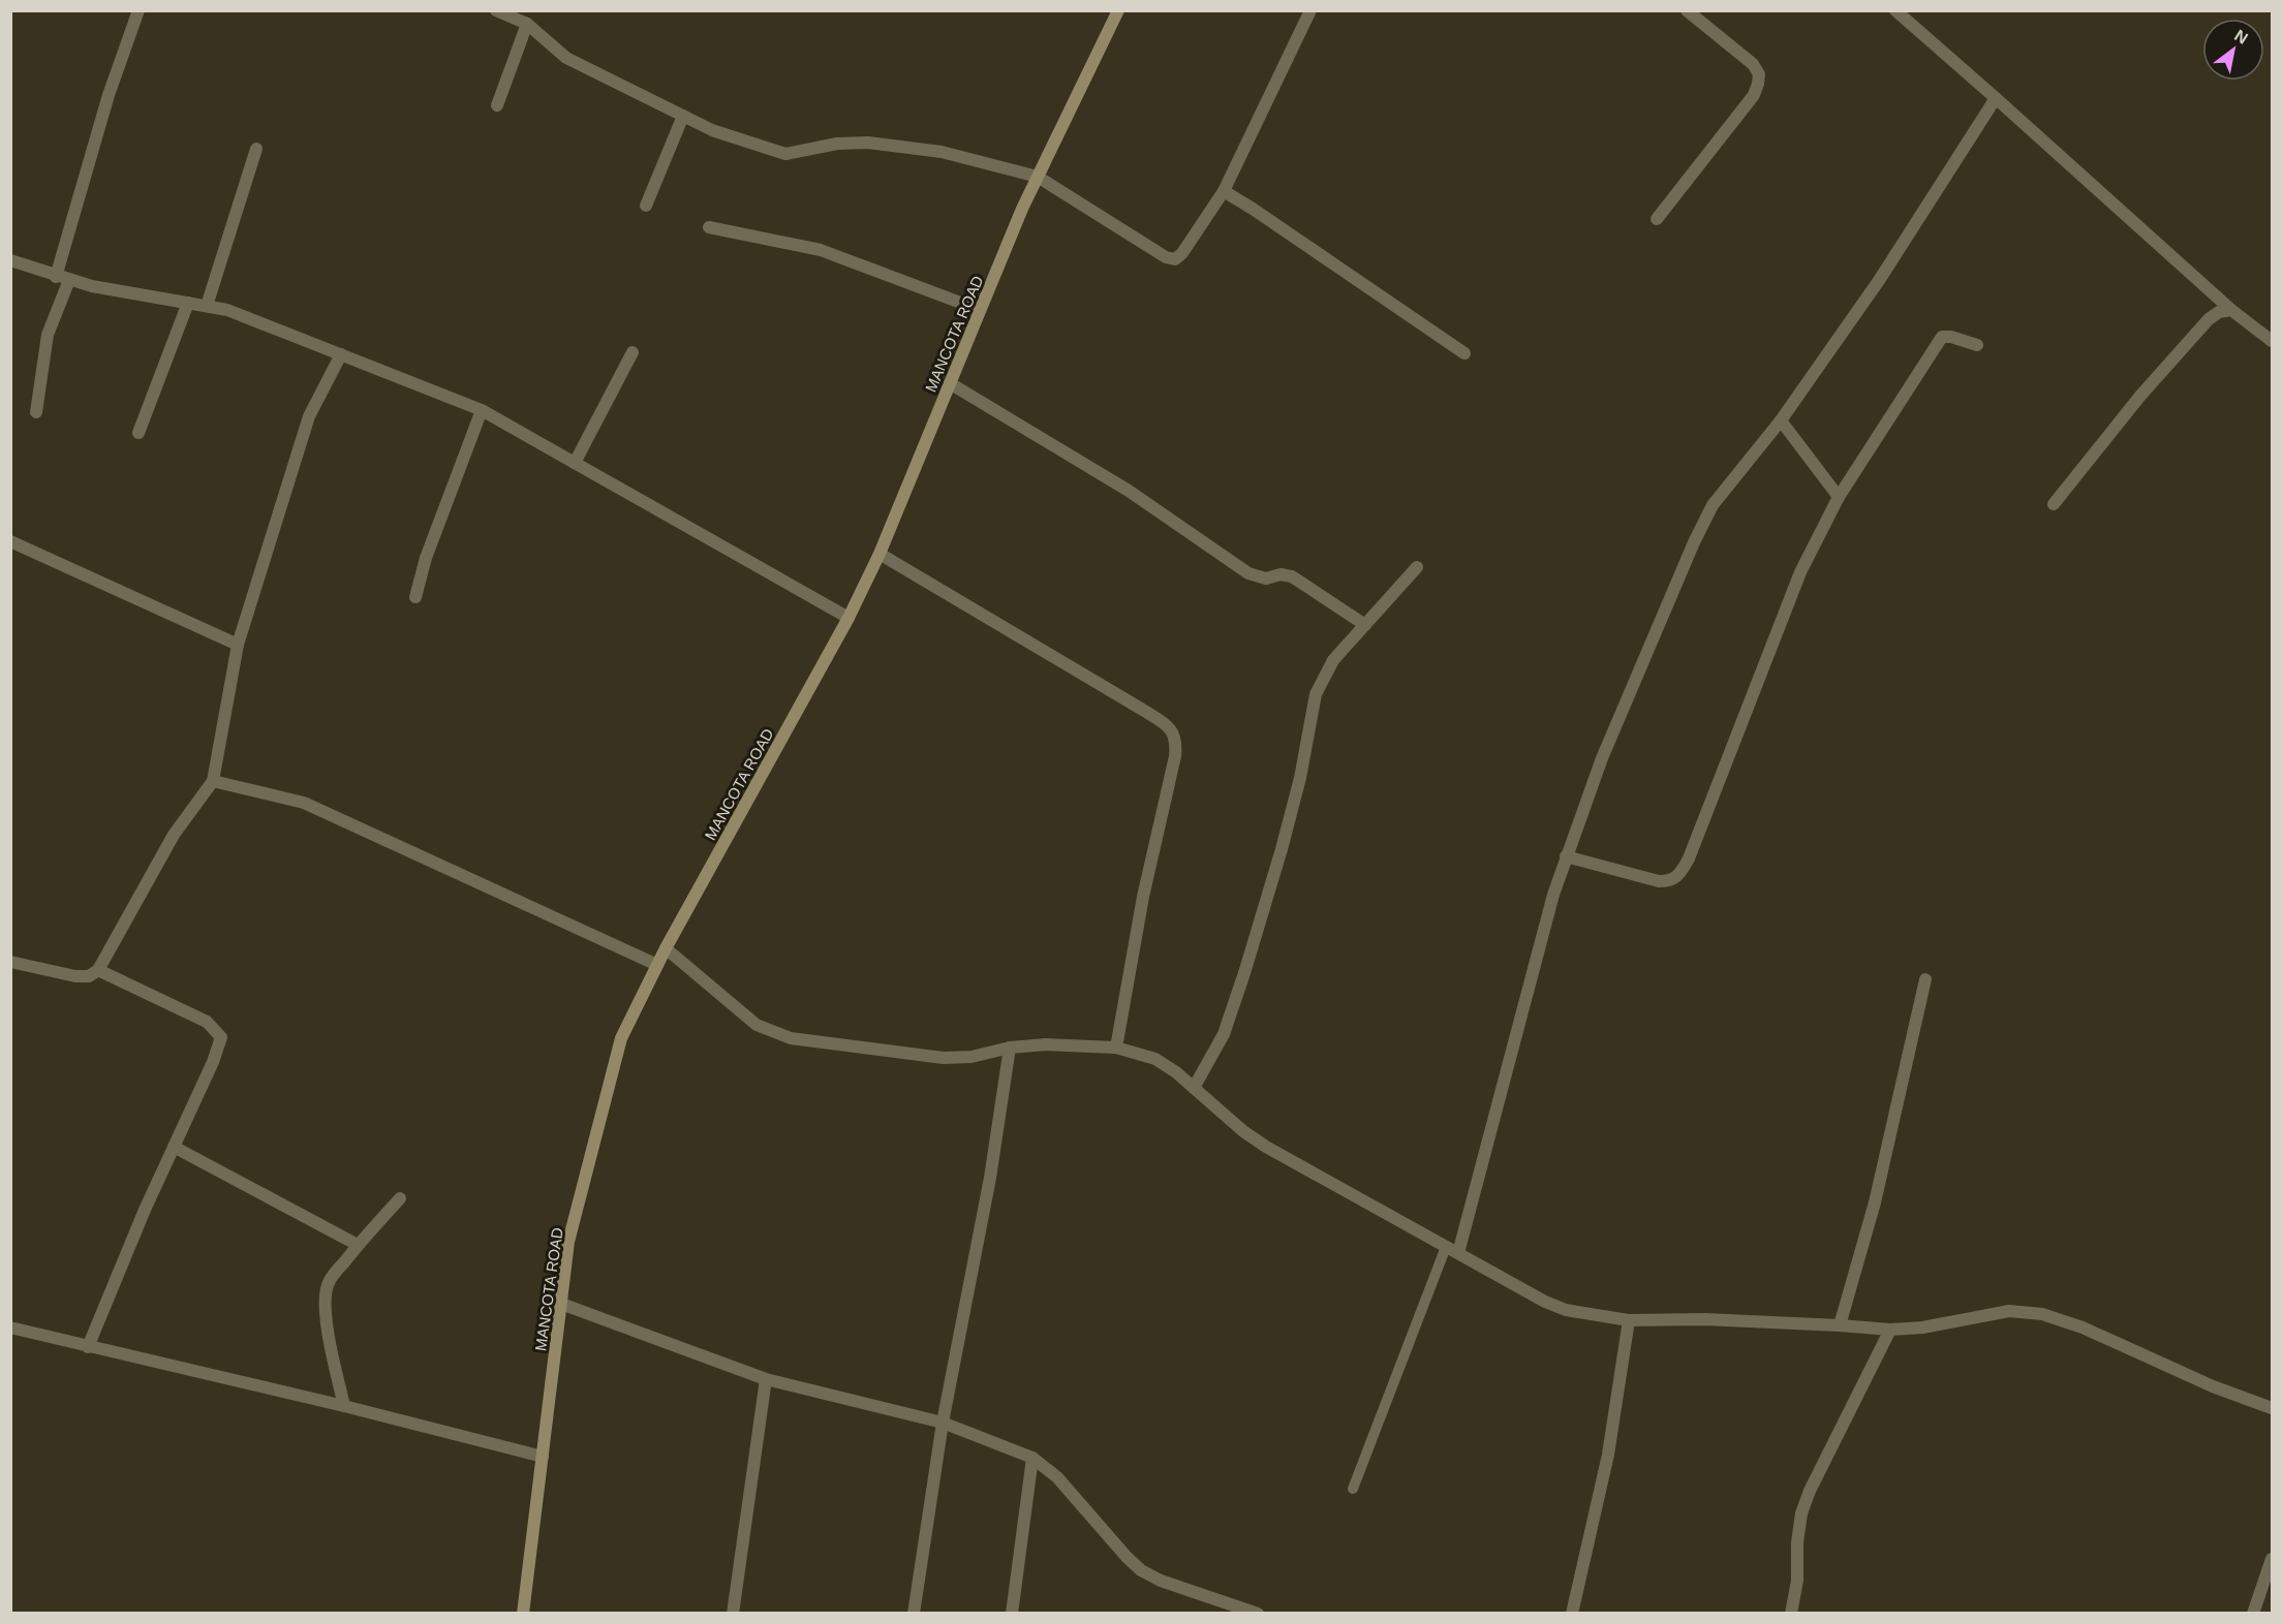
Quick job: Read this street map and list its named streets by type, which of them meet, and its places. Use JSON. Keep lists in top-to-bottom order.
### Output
{
  "streets": {
    "main road": ["MANCOTA ROAD"]
  },
  "north": "top right"
}
